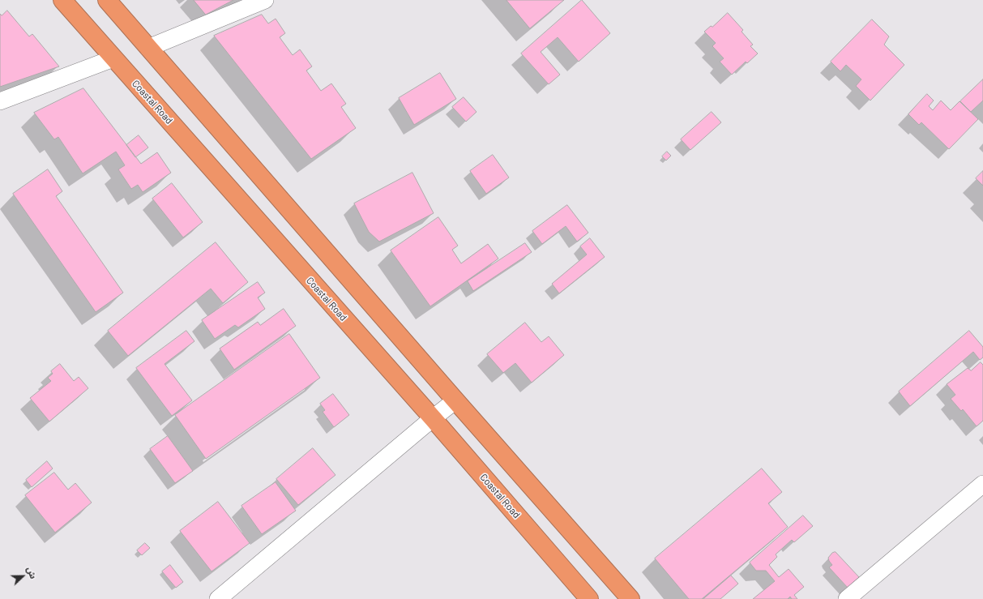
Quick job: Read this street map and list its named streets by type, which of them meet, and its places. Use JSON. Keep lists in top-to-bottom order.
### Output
{
  "streets": {
    "highway": ["Coastal Road"]
  },
  "north": "right"
}
